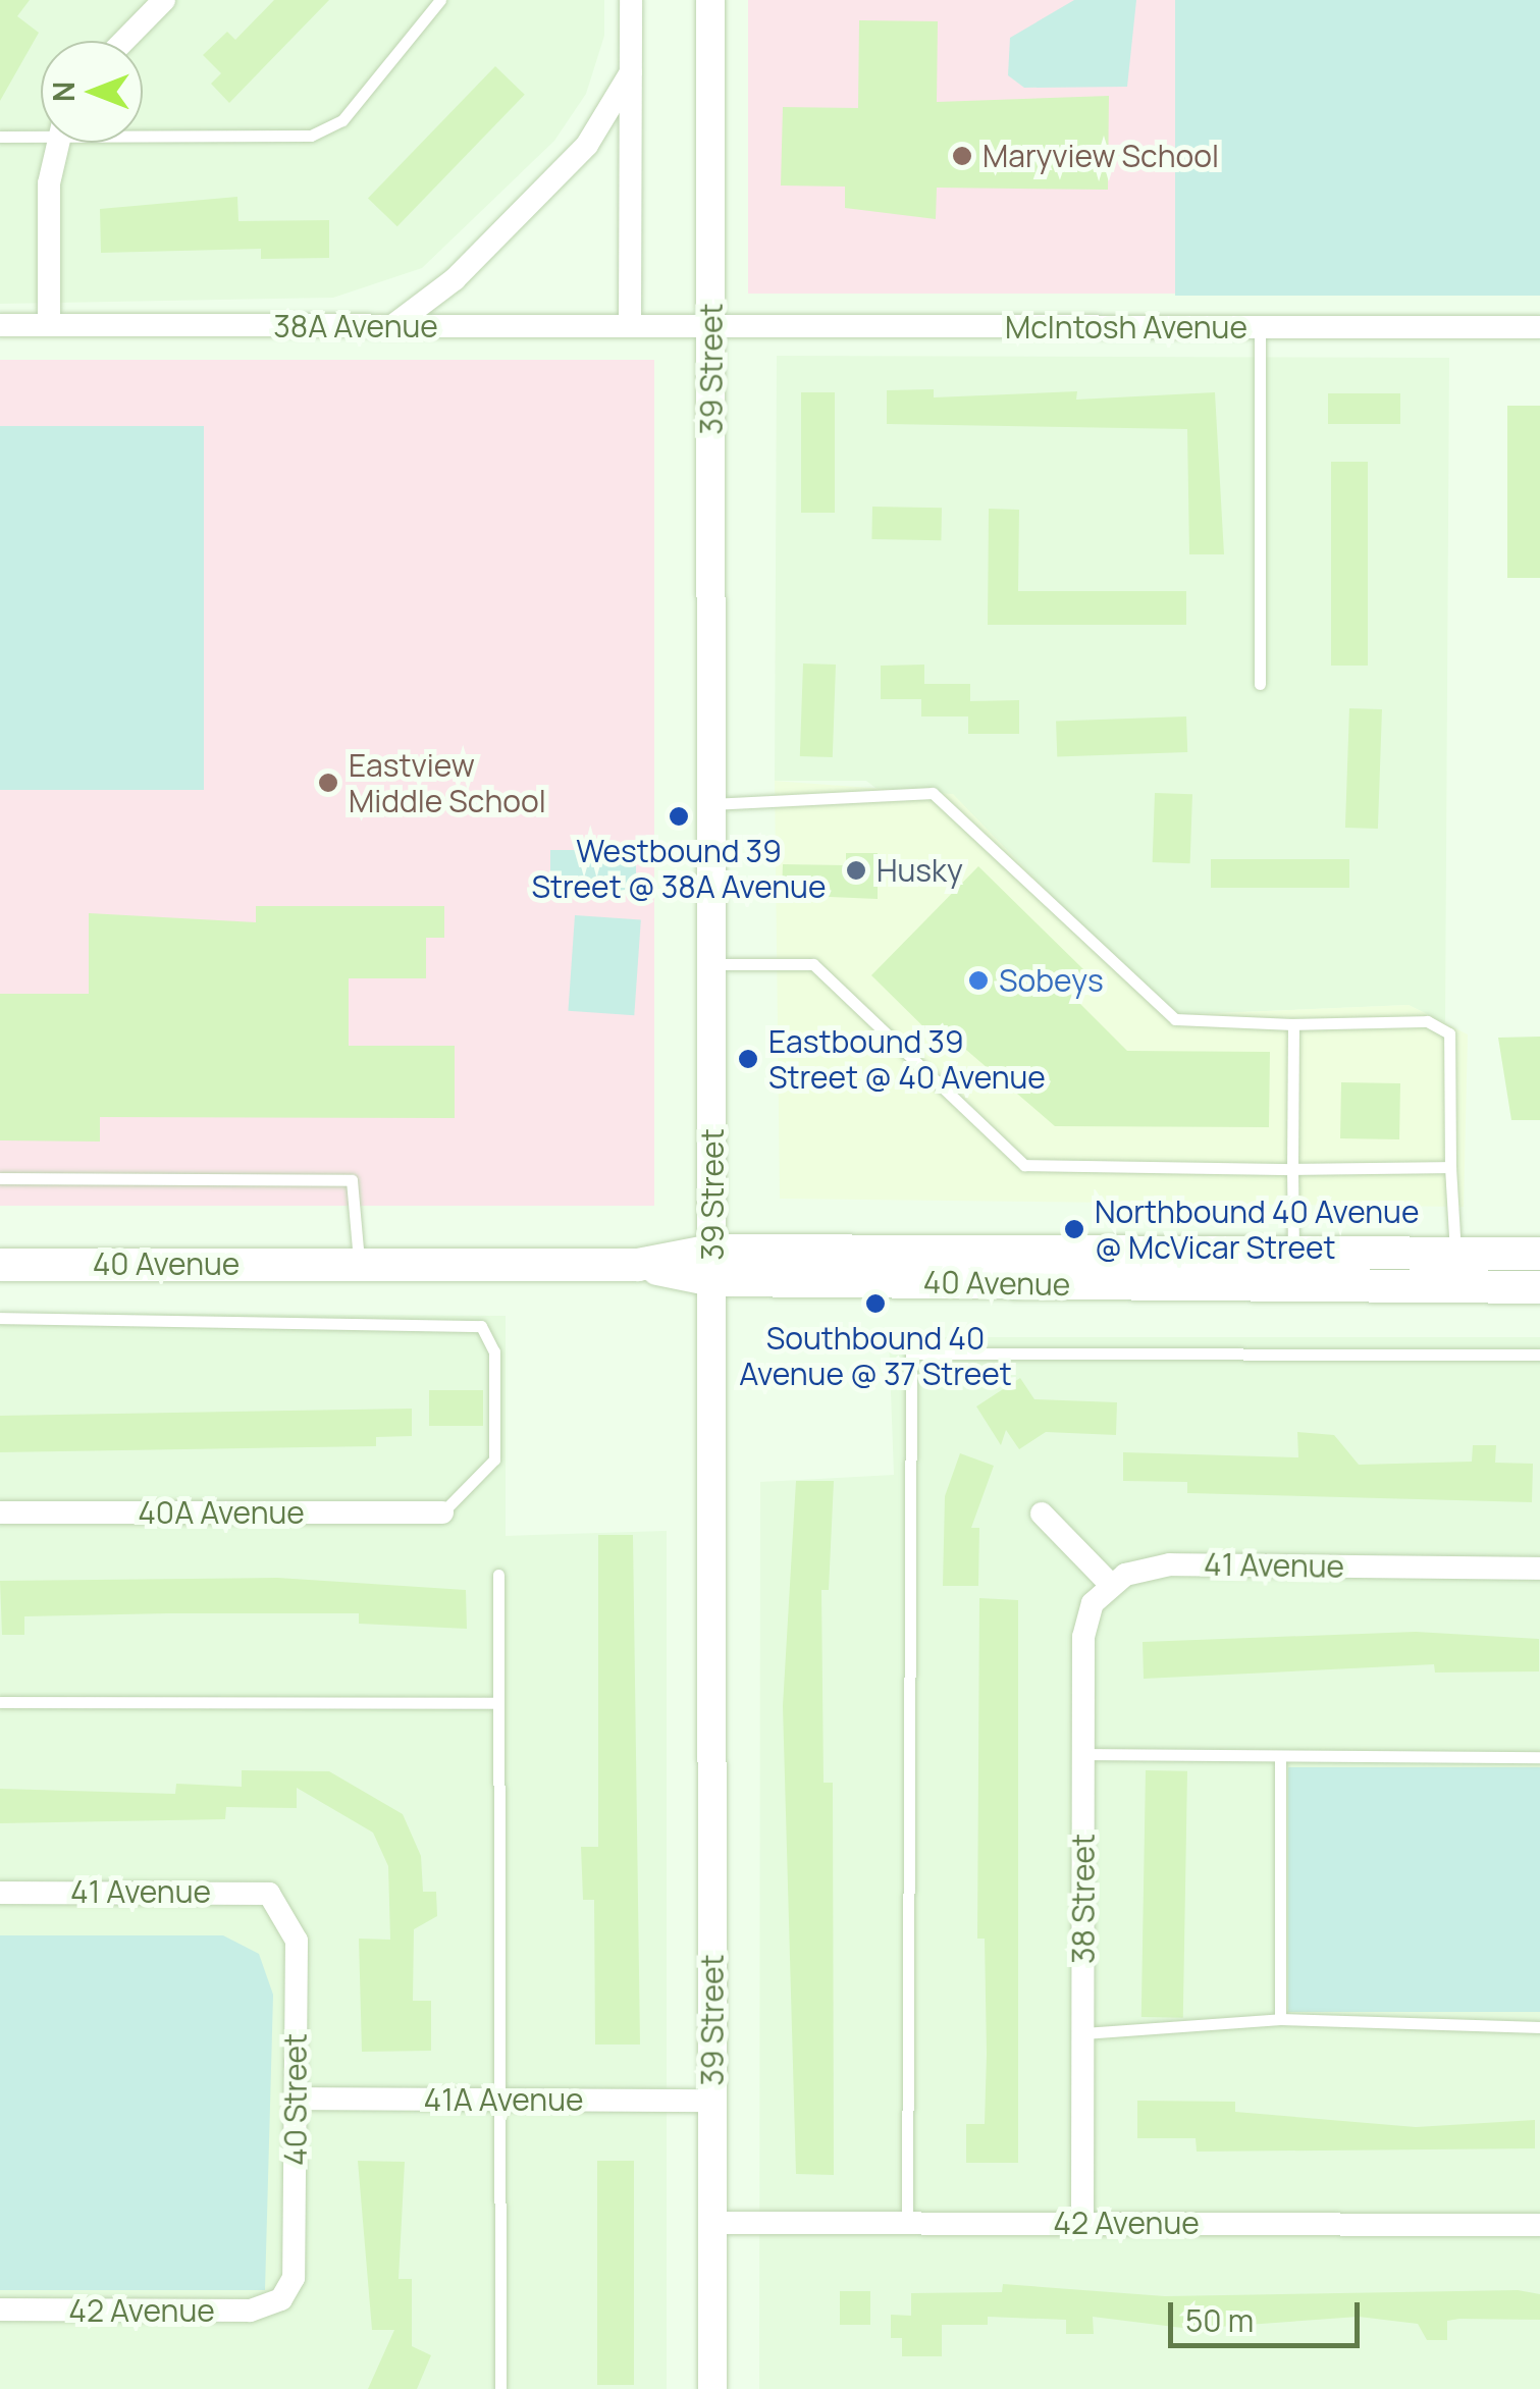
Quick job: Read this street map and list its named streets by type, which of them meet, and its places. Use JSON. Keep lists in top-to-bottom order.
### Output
{
  "streets": {
    "main road": ["40 Avenue"],
    "street": [
      "38A Avenue",
      "McIntosh Avenue",
      "39 Street",
      "40A Avenue",
      "41 Avenue",
      "38 Street",
      "40 Street",
      "41A Avenue",
      "42 Avenue"
    ]
  },
  "crossings": [
    ["38A Avenue", "McIntosh Avenue"],
    ["38A Avenue", "39 Street"],
    ["McIntosh Avenue", "39 Street"],
    ["39 Street", "40 Avenue"],
    ["39 Street", "41A Avenue"],
    ["39 Street", "42 Avenue"],
    ["41 Avenue", "38 Street"],
    ["41 Avenue", "40 Street"],
    ["38 Street", "42 Avenue"],
    ["40 Street", "41A Avenue"],
    ["40 Street", "42 Avenue"]
  ],
  "places": [
    "Maryview School",
    "Eastview Middle School",
    "Westbound 39 Street @ 38A Avenue",
    "Husky",
    "Sobeys",
    "Eastbound 39 Street @ 40 Avenue",
    "Northbound 40 Avenue @ McVicar Street",
    "Southbound 40 Avenue @ 37 Street"
  ],
  "scale_bar": "50 m",
  "north": "left"
}
